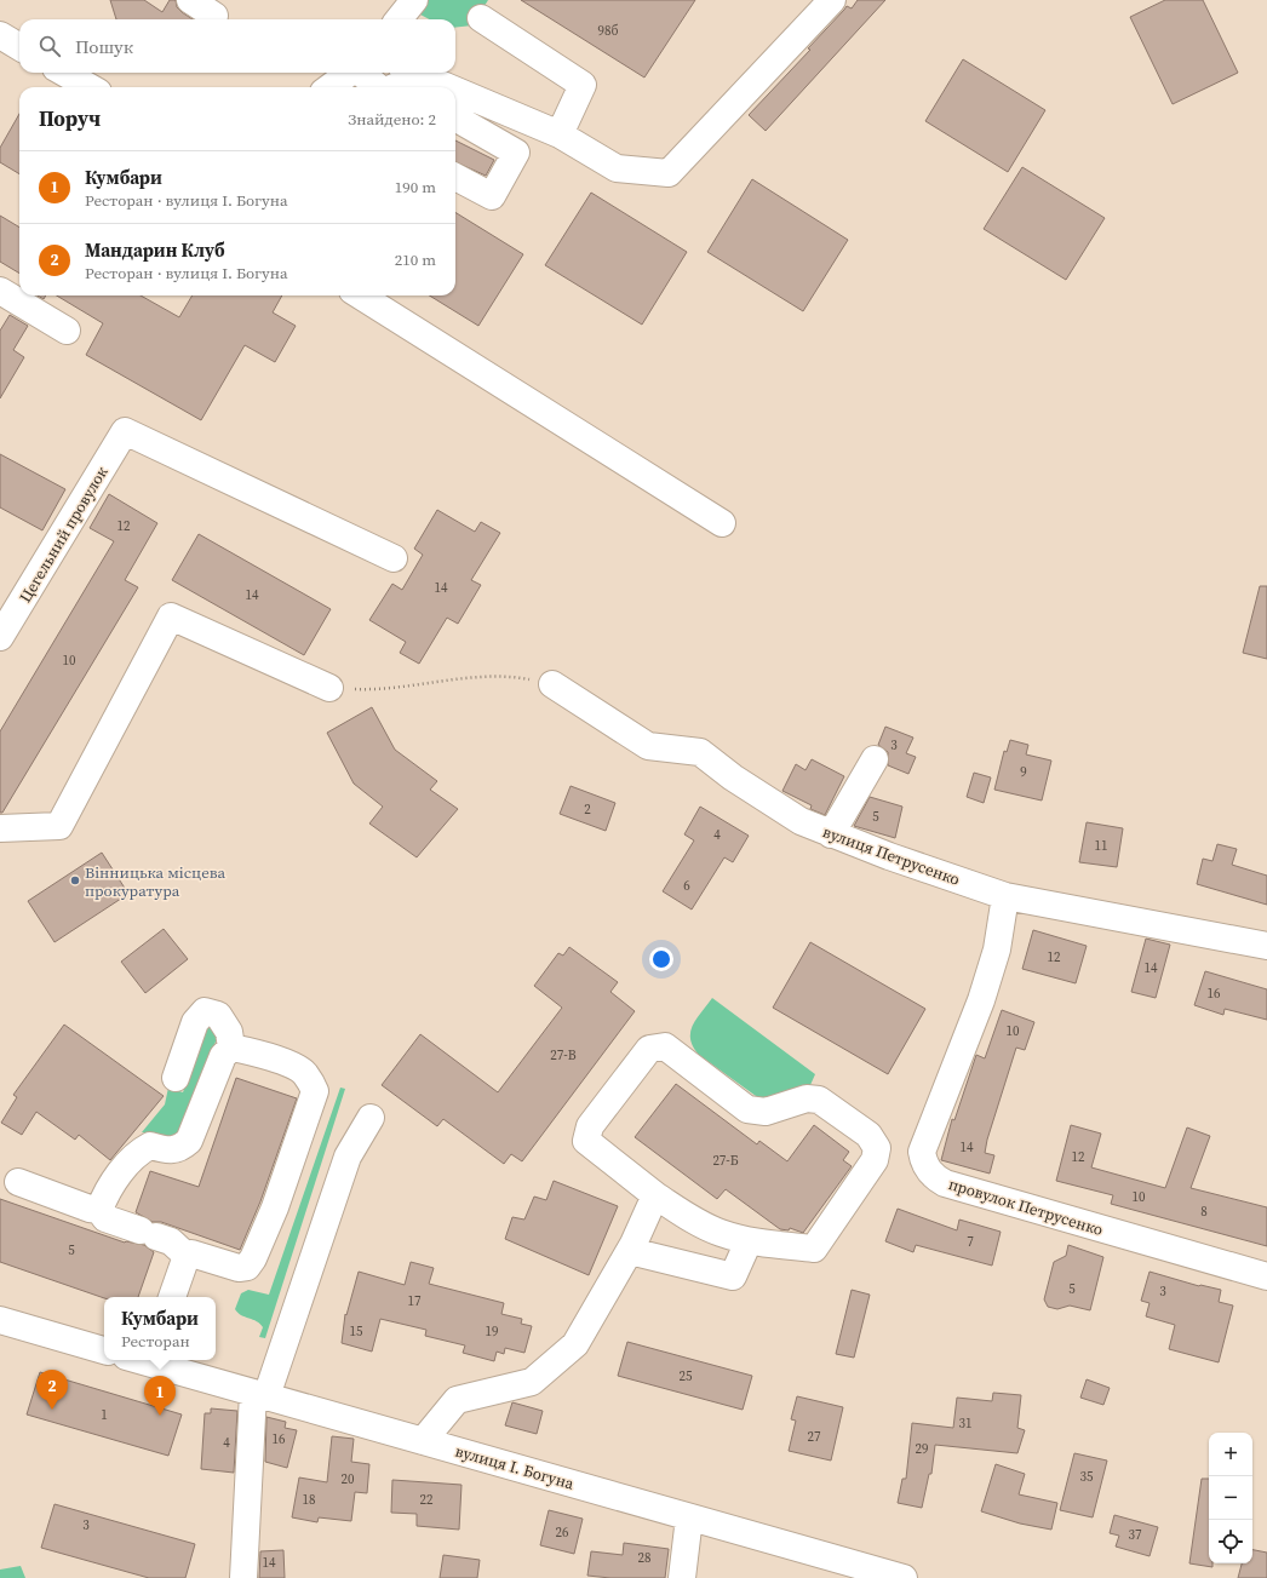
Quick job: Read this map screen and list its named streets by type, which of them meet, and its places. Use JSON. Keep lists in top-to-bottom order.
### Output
{
  "streets": {
    "street": [
      "Цегельний провулок",
      "вулиця Петрусенко",
      "провулок Петрусенко",
      "вулиця І. Богуна"
    ]
  },
  "crossings": [
    ["вулиця Петрусенко", "провулок Петрусенко"]
  ],
  "places": ["Вінницька місцева прокуратура"],
  "house_numbers": [
    "98б",
    "12",
    "14",
    "14",
    "10",
    "3",
    "9",
    "2",
    "5",
    "4",
    "11",
    "6",
    "12",
    "14",
    "16",
    "10",
    "27-В",
    "14",
    "12",
    "27-Б",
    "10",
    "8",
    "7",
    "5",
    "5",
    "3",
    "17",
    "15",
    "19",
    "25",
    "1",
    "31",
    "27",
    "16",
    "4",
    "29",
    "35",
    "20",
    "18",
    "22",
    "3",
    "26",
    "37",
    "28",
    "14"
  ],
  "page": {
    "search": "Пошук",
    "heading": ["Поруч", "Знайдено: 2"],
    "list": [
      {
        "mark": "1",
        "name": "Кумбари",
        "note": "Ресторан · вулиця І. Богуна",
        "value": "190 m"
      },
      {
        "mark": "2",
        "name": "Мандарин Клуб",
        "note": "Ресторан · вулиця І. Богуна",
        "value": "210 m"
      }
    ],
    "popup": ["Кумбари", "Ресторан"],
    "pins": ["2", "1"],
    "map_buttons": ["+", "−"]
  }
}
